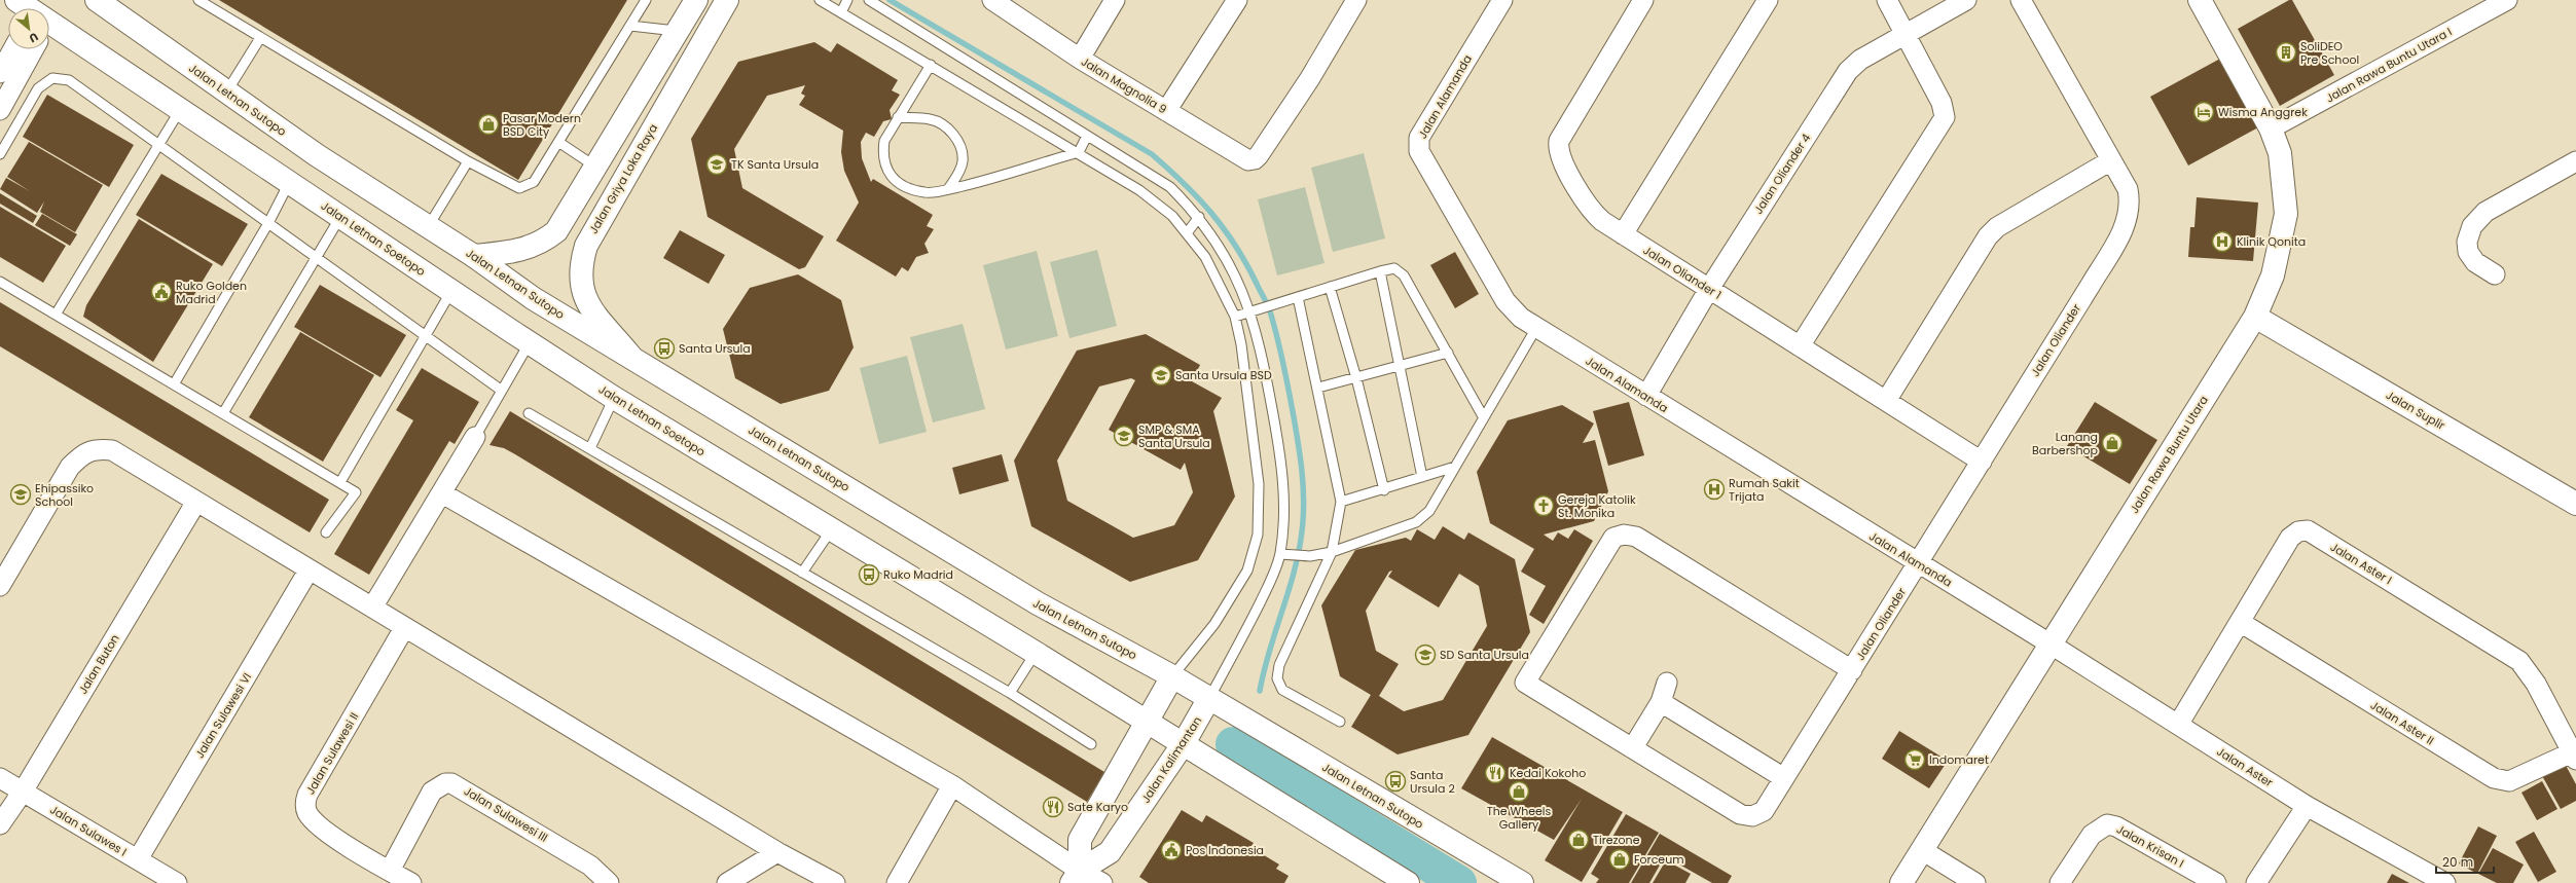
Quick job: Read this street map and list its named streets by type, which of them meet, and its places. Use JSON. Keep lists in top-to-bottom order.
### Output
{
  "streets": {
    "main road": [
      "Jalan Letnan Sutopo",
      "Jalan Griya Loka Raya",
      "Jalan Letnan Soetopo",
      "Jalan Suplir",
      "Jalan Rawa Buntu Utara",
      "Jalan Kalimantan"
    ],
    "street": [
      "Jalan Rawa Buntu Utara I",
      "Jalan Magnolia 9",
      "Jalan Alamanda",
      "Jalan Oliander 4",
      "Jalan Oliander 1",
      "Jalan Oliander",
      "Jalan Aster I",
      "Jalan Buton",
      "Jalan Sulawesi VI",
      "Jalan Aster II",
      "Jalan Sulawesi II",
      "Jalan Aster",
      "Jalan Sulawesi III",
      "Jalan Sulawes I",
      "Jalan Krisan I"
    ]
  },
  "crossings": [
    ["Jalan Rawa Buntu Utara I", "Jalan Rawa Buntu Utara"],
    ["Jalan Alamanda", "Jalan Oliander 4"],
    ["Jalan Alamanda", "Jalan Oliander"],
    ["Jalan Alamanda", "Jalan Rawa Buntu Utara"],
    ["Jalan Alamanda", "Jalan Aster"],
    ["Jalan Letnan Sutopo", "Jalan Griya Loka Raya"],
    ["Jalan Letnan Sutopo", "Jalan Kalimantan"],
    ["Jalan Oliander 4", "Jalan Oliander 1"],
    ["Jalan Oliander 1", "Jalan Oliander"],
    ["Jalan Suplir", "Jalan Rawa Buntu Utara"],
    ["Jalan Rawa Buntu Utara", "Jalan Aster"],
    ["Jalan Aster I", "Jalan Aster II"],
    ["Jalan Aster I", "Jalan Aster"],
    ["Jalan Buton", "Jalan Sulawes I"],
    ["Jalan Sulawesi VI", "Jalan Sulawes I"],
    ["Jalan Sulawesi II", "Jalan Sulawesi III"]
  ],
  "places": {
    "building": ["SoliDEO Pre School"],
    "hotel": ["Wisma Anggrek"],
    "shop": [
      "Pasar Modern BSD City",
      "Lanang Barbershop",
      "The Wheels Gallery",
      "Tirezone",
      "Forceum"
    ],
    "school or university": [
      "TK Santa Ursula",
      "Santa Ursula BSD",
      "SMP & SMA Santa Ursula",
      "Ehipassiko School",
      "SD Santa Ursula"
    ],
    "hospital": ["Klinik Qonita", "Rumah Sakit Trijata"],
    "public building": ["Ruko Golden Madrid", "Pos Indonesia"],
    "bus stop": ["Santa Ursula", "Ruko Madrid", "Santa Ursula 2"],
    "church": ["Gereja Katolik St. Monika"],
    "supermarket": ["Indomaret"],
    "restaurant": ["Kedai Kokoho", "Sate Karyo"]
  },
  "scale_bar": "20 m",
  "north": "bottom right"
}
